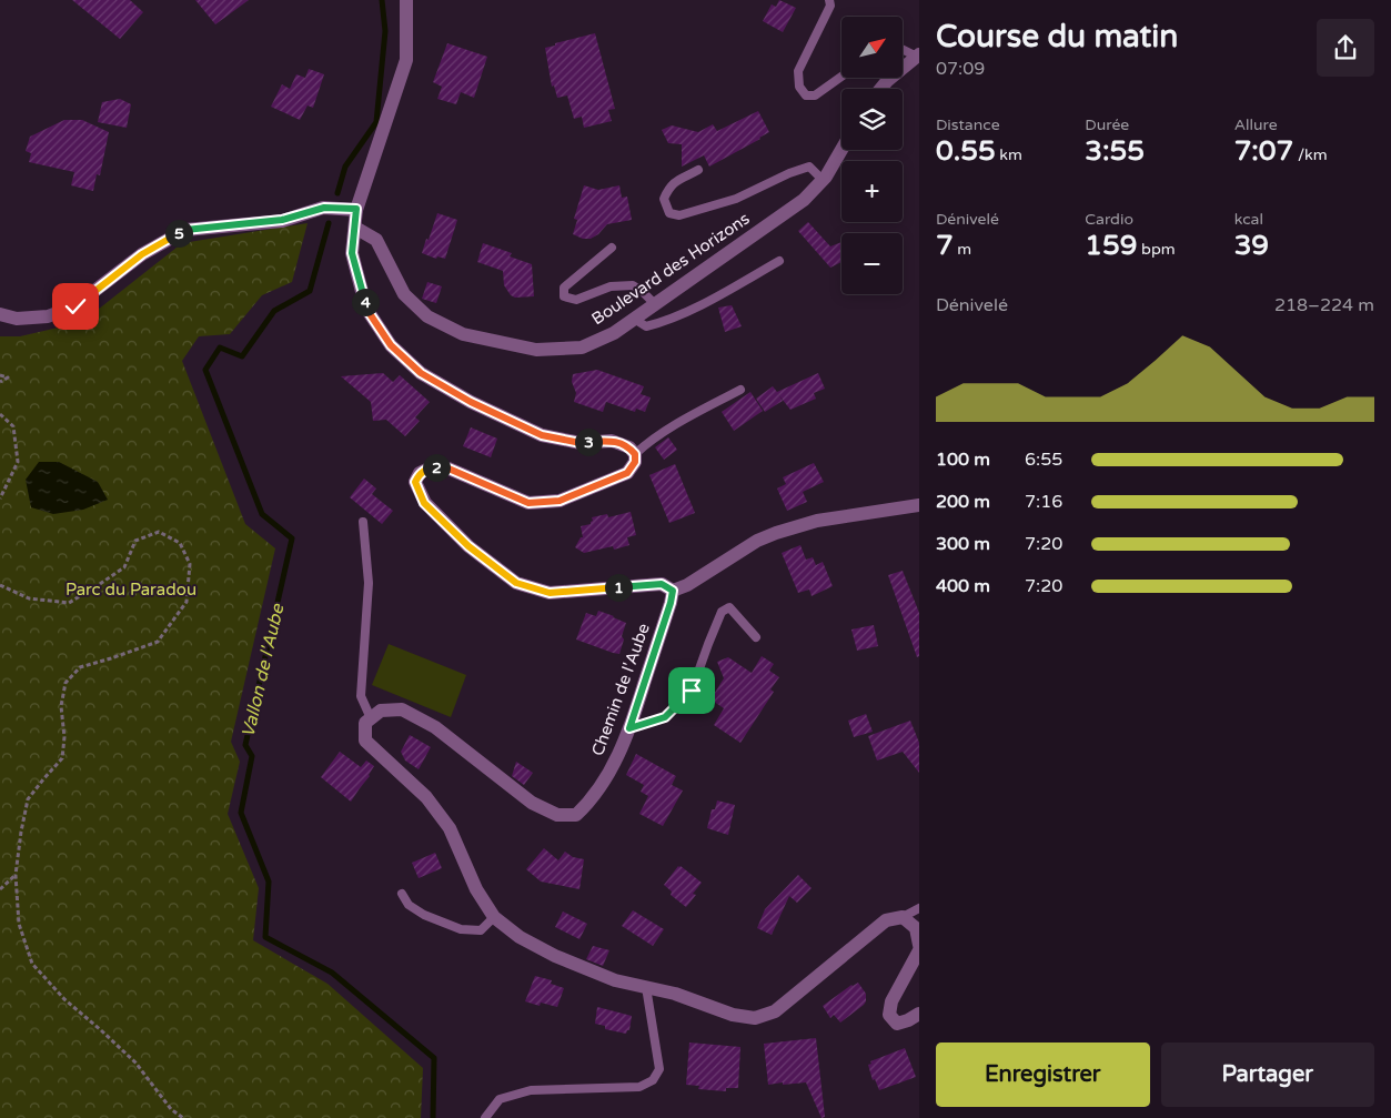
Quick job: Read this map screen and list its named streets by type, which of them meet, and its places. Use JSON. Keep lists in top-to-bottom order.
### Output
{
  "streets": {
    "street": ["Boulevard des Horizons", "Chemin de l'Aube"]
  },
  "water": ["Vallon de l'Aube"],
  "parks": ["Parc du Paradou"],
  "north": "top right",
  "page": {
    "heading": ["Course du matin", "07:09"],
    "map_buttons": ["+", "−"],
    "stats": [
      ["Distance", "0.55 km"],
      ["Durée", "3:55"],
      ["Allure", "7:07 /km"],
      ["Dénivelé", "7 m"],
      ["Cardio", "159 bpm"],
      ["kcal", "39"]
    ],
    "pins": [
      "5",
      "4",
      "3",
      "2",
      "1"
    ],
    "chart": ["Dénivelé", "218–224 m"],
    "list": [
      {
        "name": "100 m",
        "note": "6:55"
      },
      {
        "name": "200 m",
        "note": "7:16"
      },
      {
        "name": "300 m",
        "note": "7:20"
      },
      {
        "name": "400 m",
        "note": "7:20"
      }
    ],
    "buttons": ["Enregistrer", "Partager"]
  }
}
